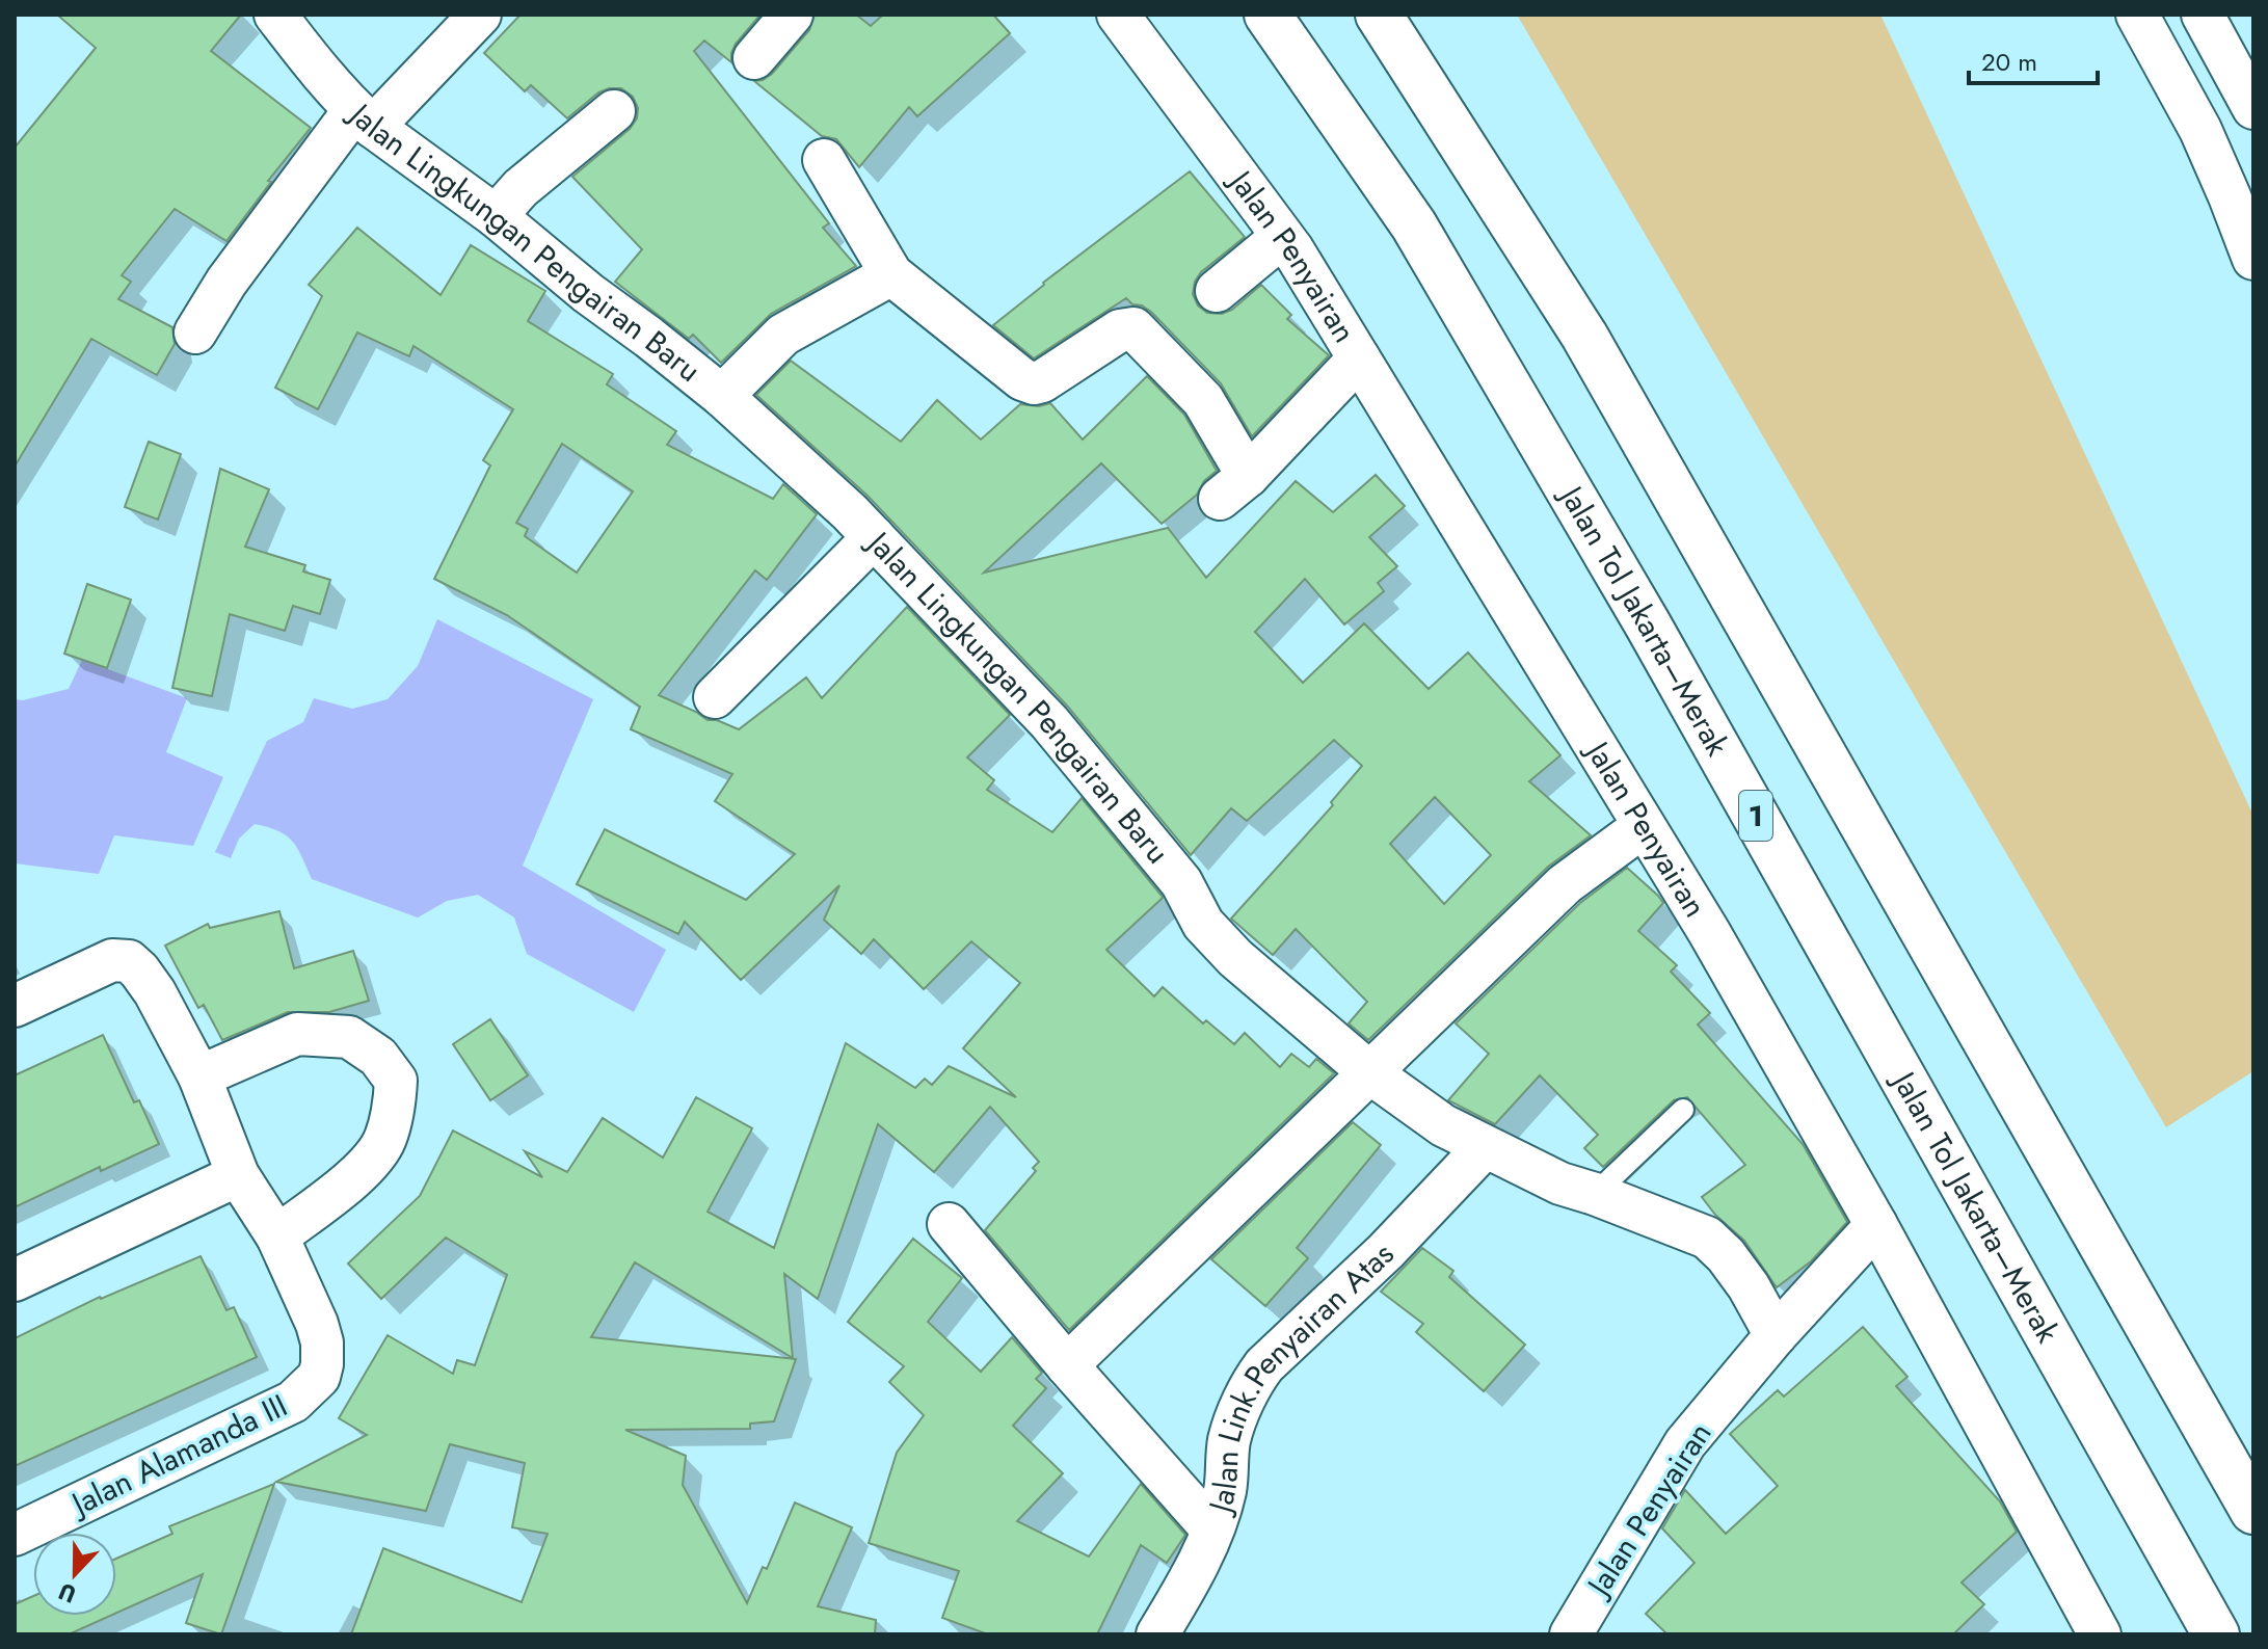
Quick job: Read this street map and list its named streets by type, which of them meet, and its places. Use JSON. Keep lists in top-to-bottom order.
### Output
{
  "streets": {
    "highway": ["Jalan Tol Jakarta–Merak", "1"],
    "street": [
      "Jalan Lingkungan Pengairan Baru",
      "Jalan Penyairan",
      "Jalan Link.Penyairan Atas",
      "Jalan Alamanda III"
    ]
  },
  "crossings": [
    ["Jalan Lingkungan Pengairan Baru", "Jalan Penyairan"],
    ["Jalan Lingkungan Pengairan Baru", "Jalan Link.Penyairan Atas"]
  ],
  "scale_bar": "20 m",
  "north": "bottom"
}
